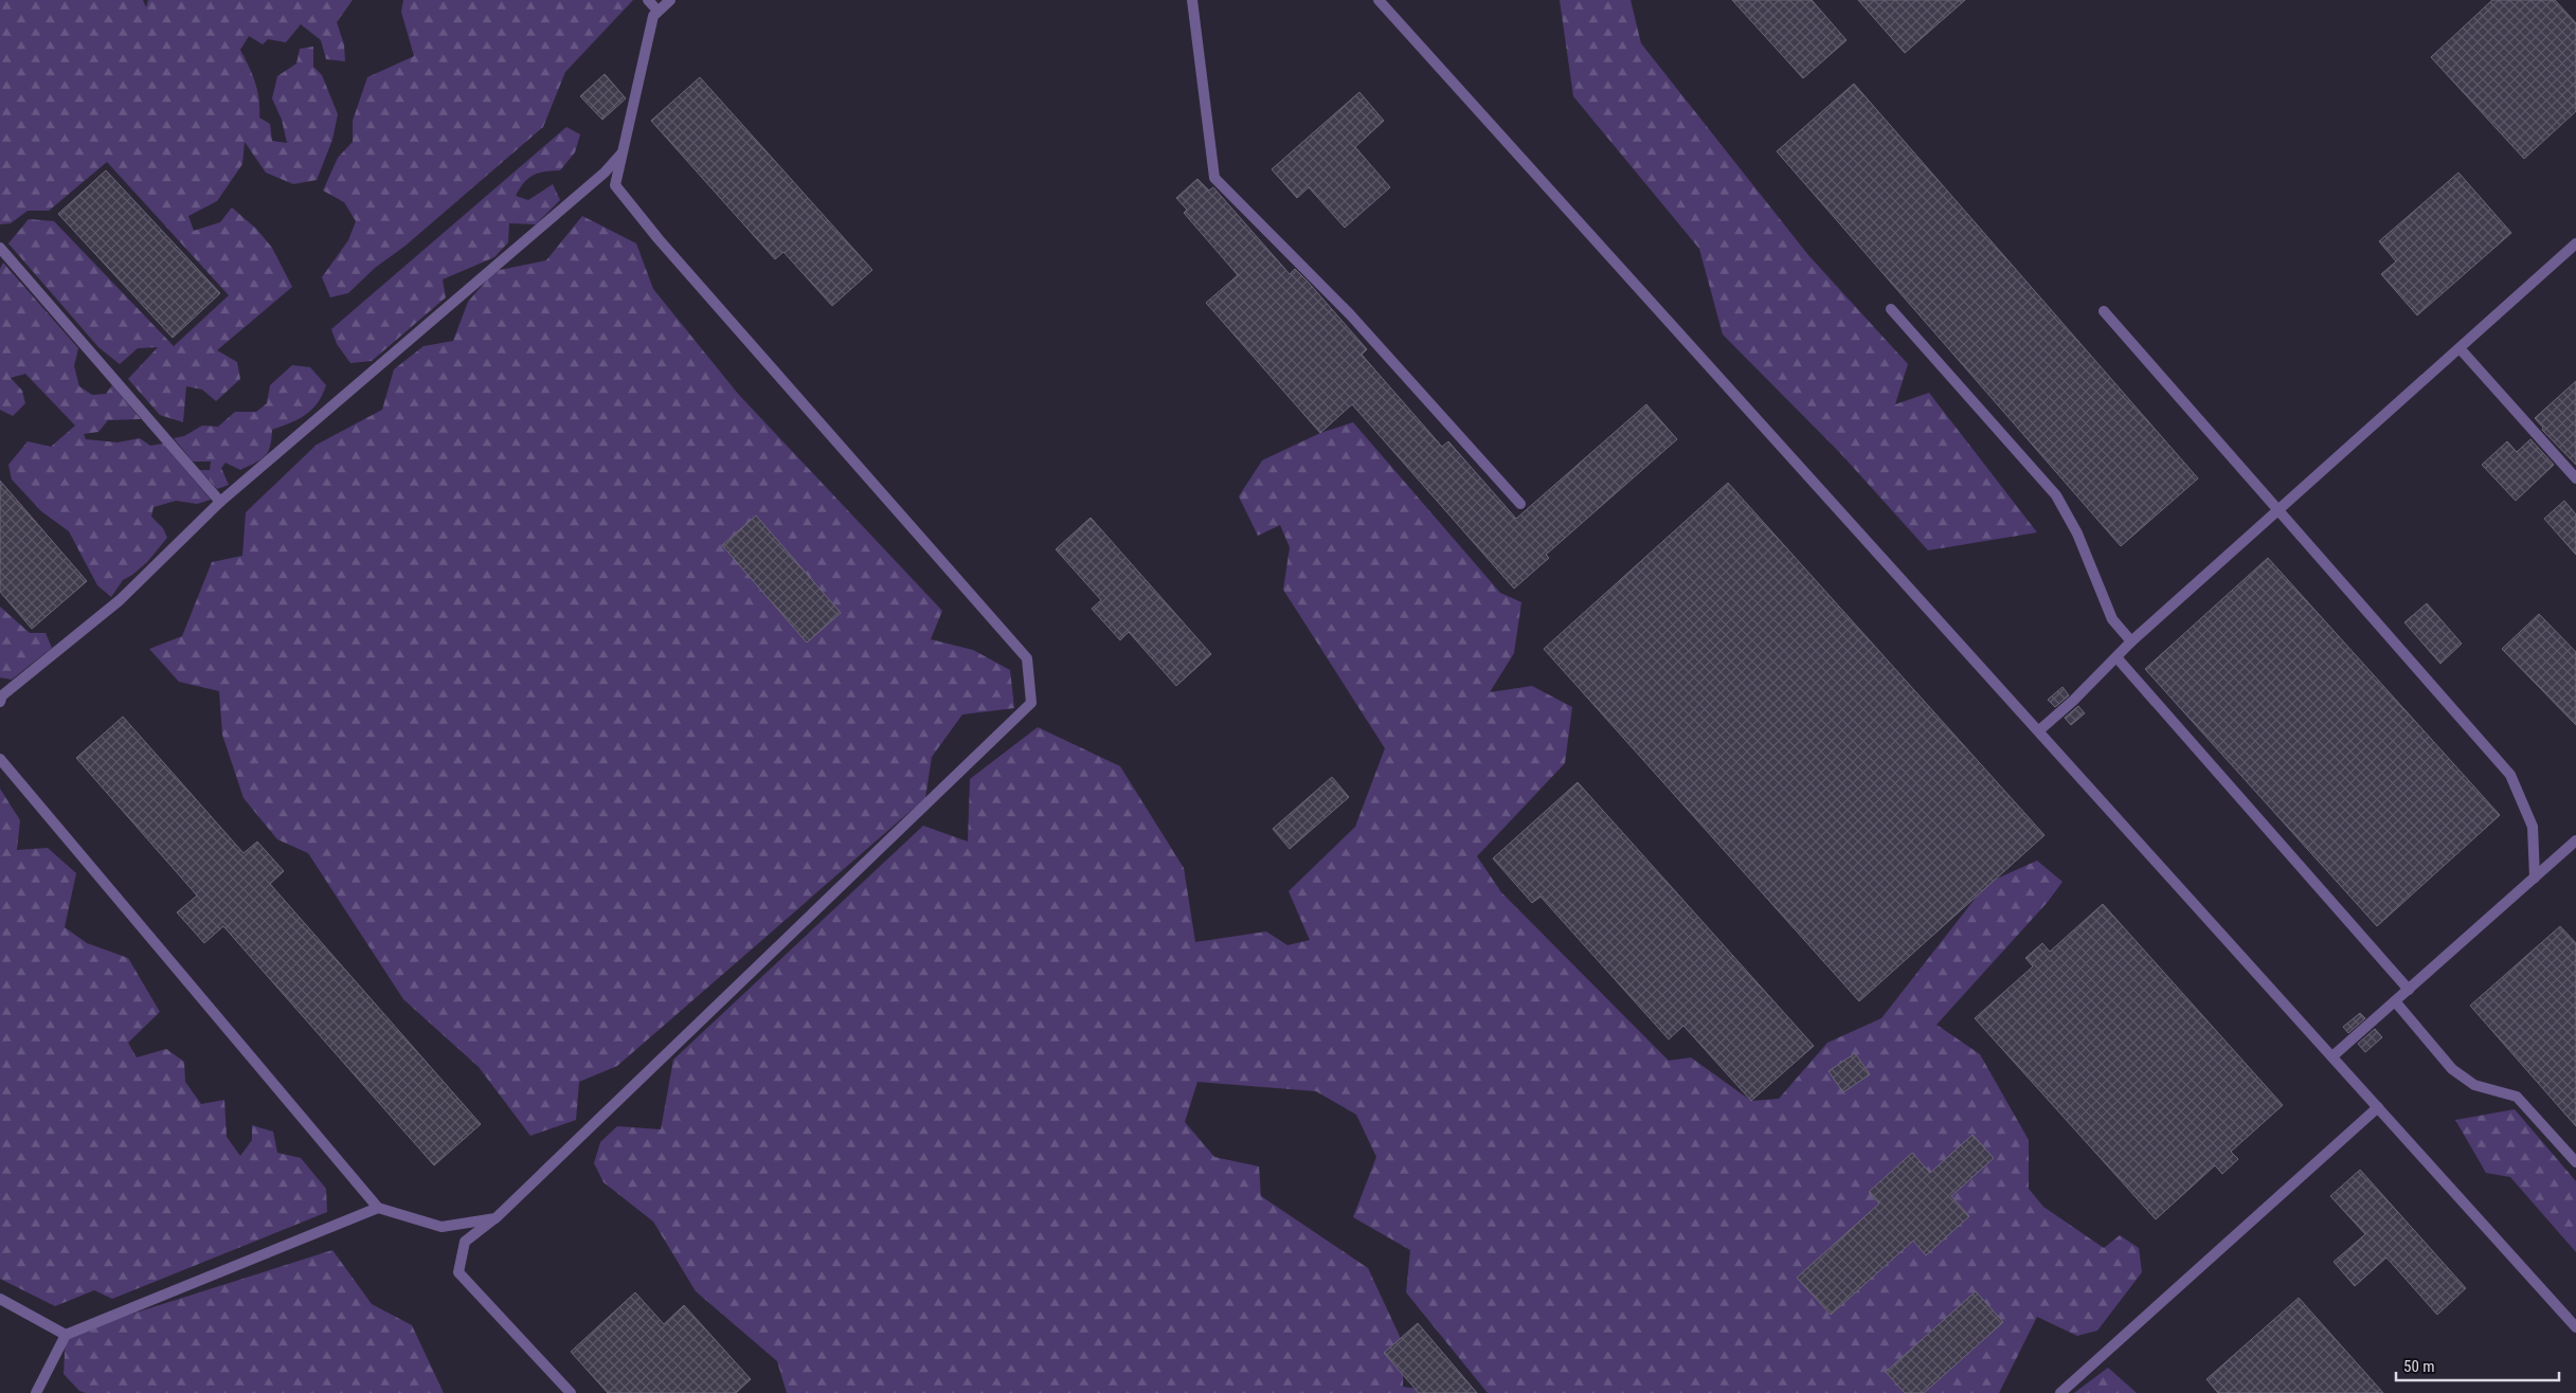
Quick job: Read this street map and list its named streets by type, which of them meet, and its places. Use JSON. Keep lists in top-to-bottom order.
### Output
{
  "scale_bar": "50 m"
}
